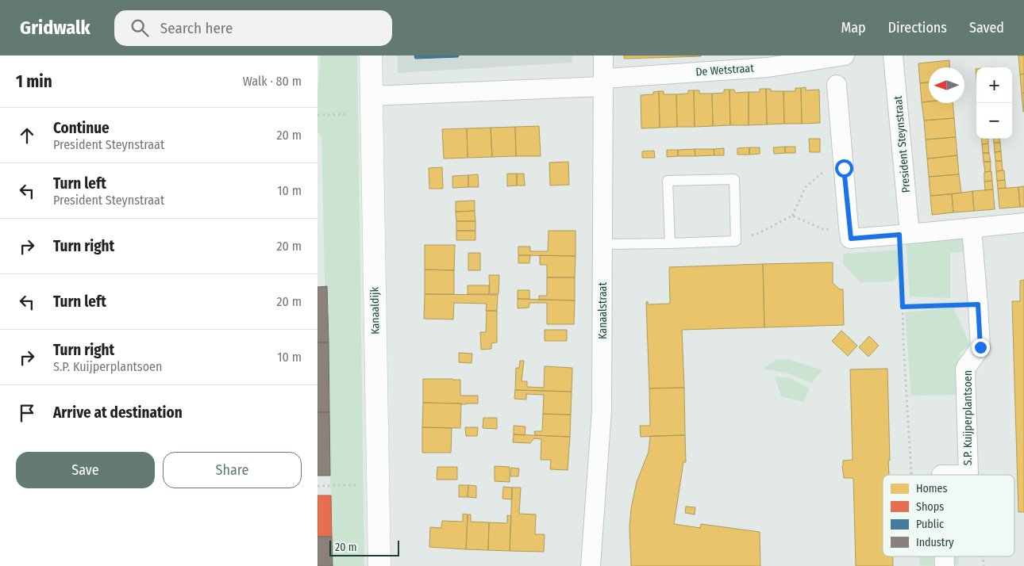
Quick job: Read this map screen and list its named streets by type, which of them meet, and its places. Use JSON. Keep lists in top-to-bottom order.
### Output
{
  "streets": {
    "street": [
      "De Wetstraat",
      "President Steynstraat",
      "Kanaaldijk",
      "Kanaalstraat",
      "S.P. Kuijperplantsoen"
    ]
  },
  "crossings": [
    ["De Wetstraat", "Kanaaldijk"],
    ["De Wetstraat", "Kanaalstraat"]
  ],
  "legend": [
    "Homes",
    "Shops",
    "Public",
    "Industry"
  ],
  "scale_bar": "20 m",
  "north": "left",
  "page": {
    "header": "Gridwalk",
    "search": "Search here",
    "nav": ["Map", "Directions", "Saved"],
    "heading": ["1 min", "Walk · 80 m"],
    "map_buttons": ["+", "−"],
    "list": [
      ["Continue", "President Steynstraat", "20 m"],
      ["Turn left", "President Steynstraat", "10 m"],
      ["Turn right", "20 m"],
      ["Turn left", "20 m"],
      ["Turn right", "S.P. Kuijperplantsoen", "10 m"],
      "Arrive at destination"
    ],
    "buttons": ["Save", "Share"],
    "scale": "20 m"
  }
}
